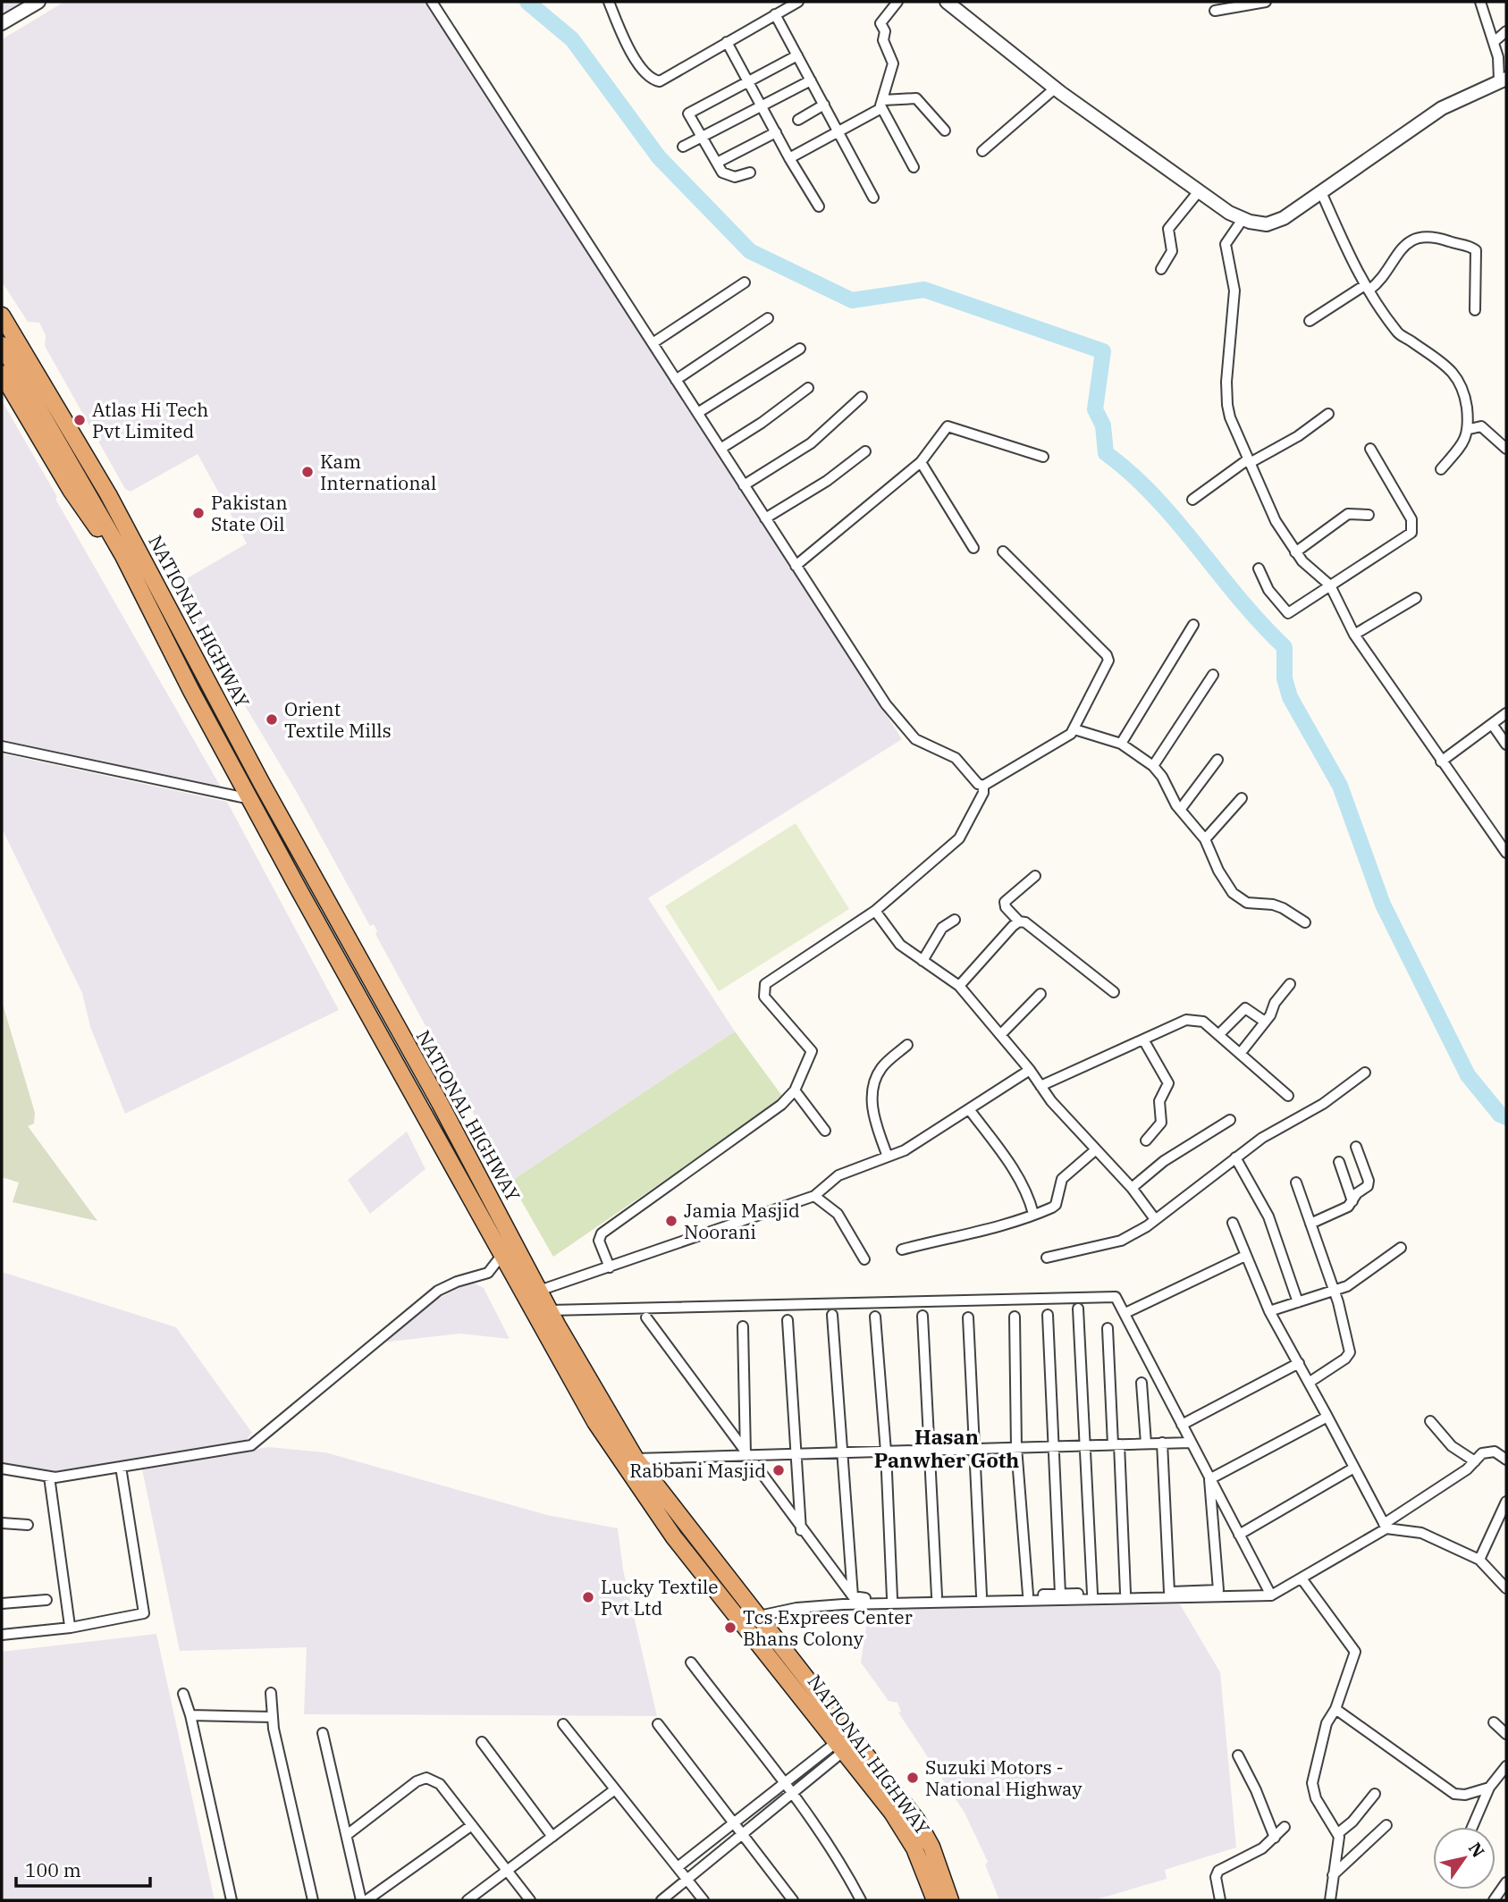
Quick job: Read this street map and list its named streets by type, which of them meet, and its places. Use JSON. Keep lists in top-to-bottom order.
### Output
{
  "streets": {
    "highway": ["NATIONAL HIGHWAY"]
  },
  "districts": ["Hasan Panwher Goth"],
  "places": [
    "Atlas Hi Tech Pvt Limited",
    "Kam International",
    "Pakistan State Oil",
    "Orient Textile Mills",
    "Jamia Masjid Noorani",
    "Rabbani Masjid",
    "Lucky Textile Pvt Ltd",
    "Tcs Exprees Center Bhans Colony",
    "Suzuki Motors - National Highway"
  ],
  "scale_bar": "100 m",
  "north": "top right"
}
